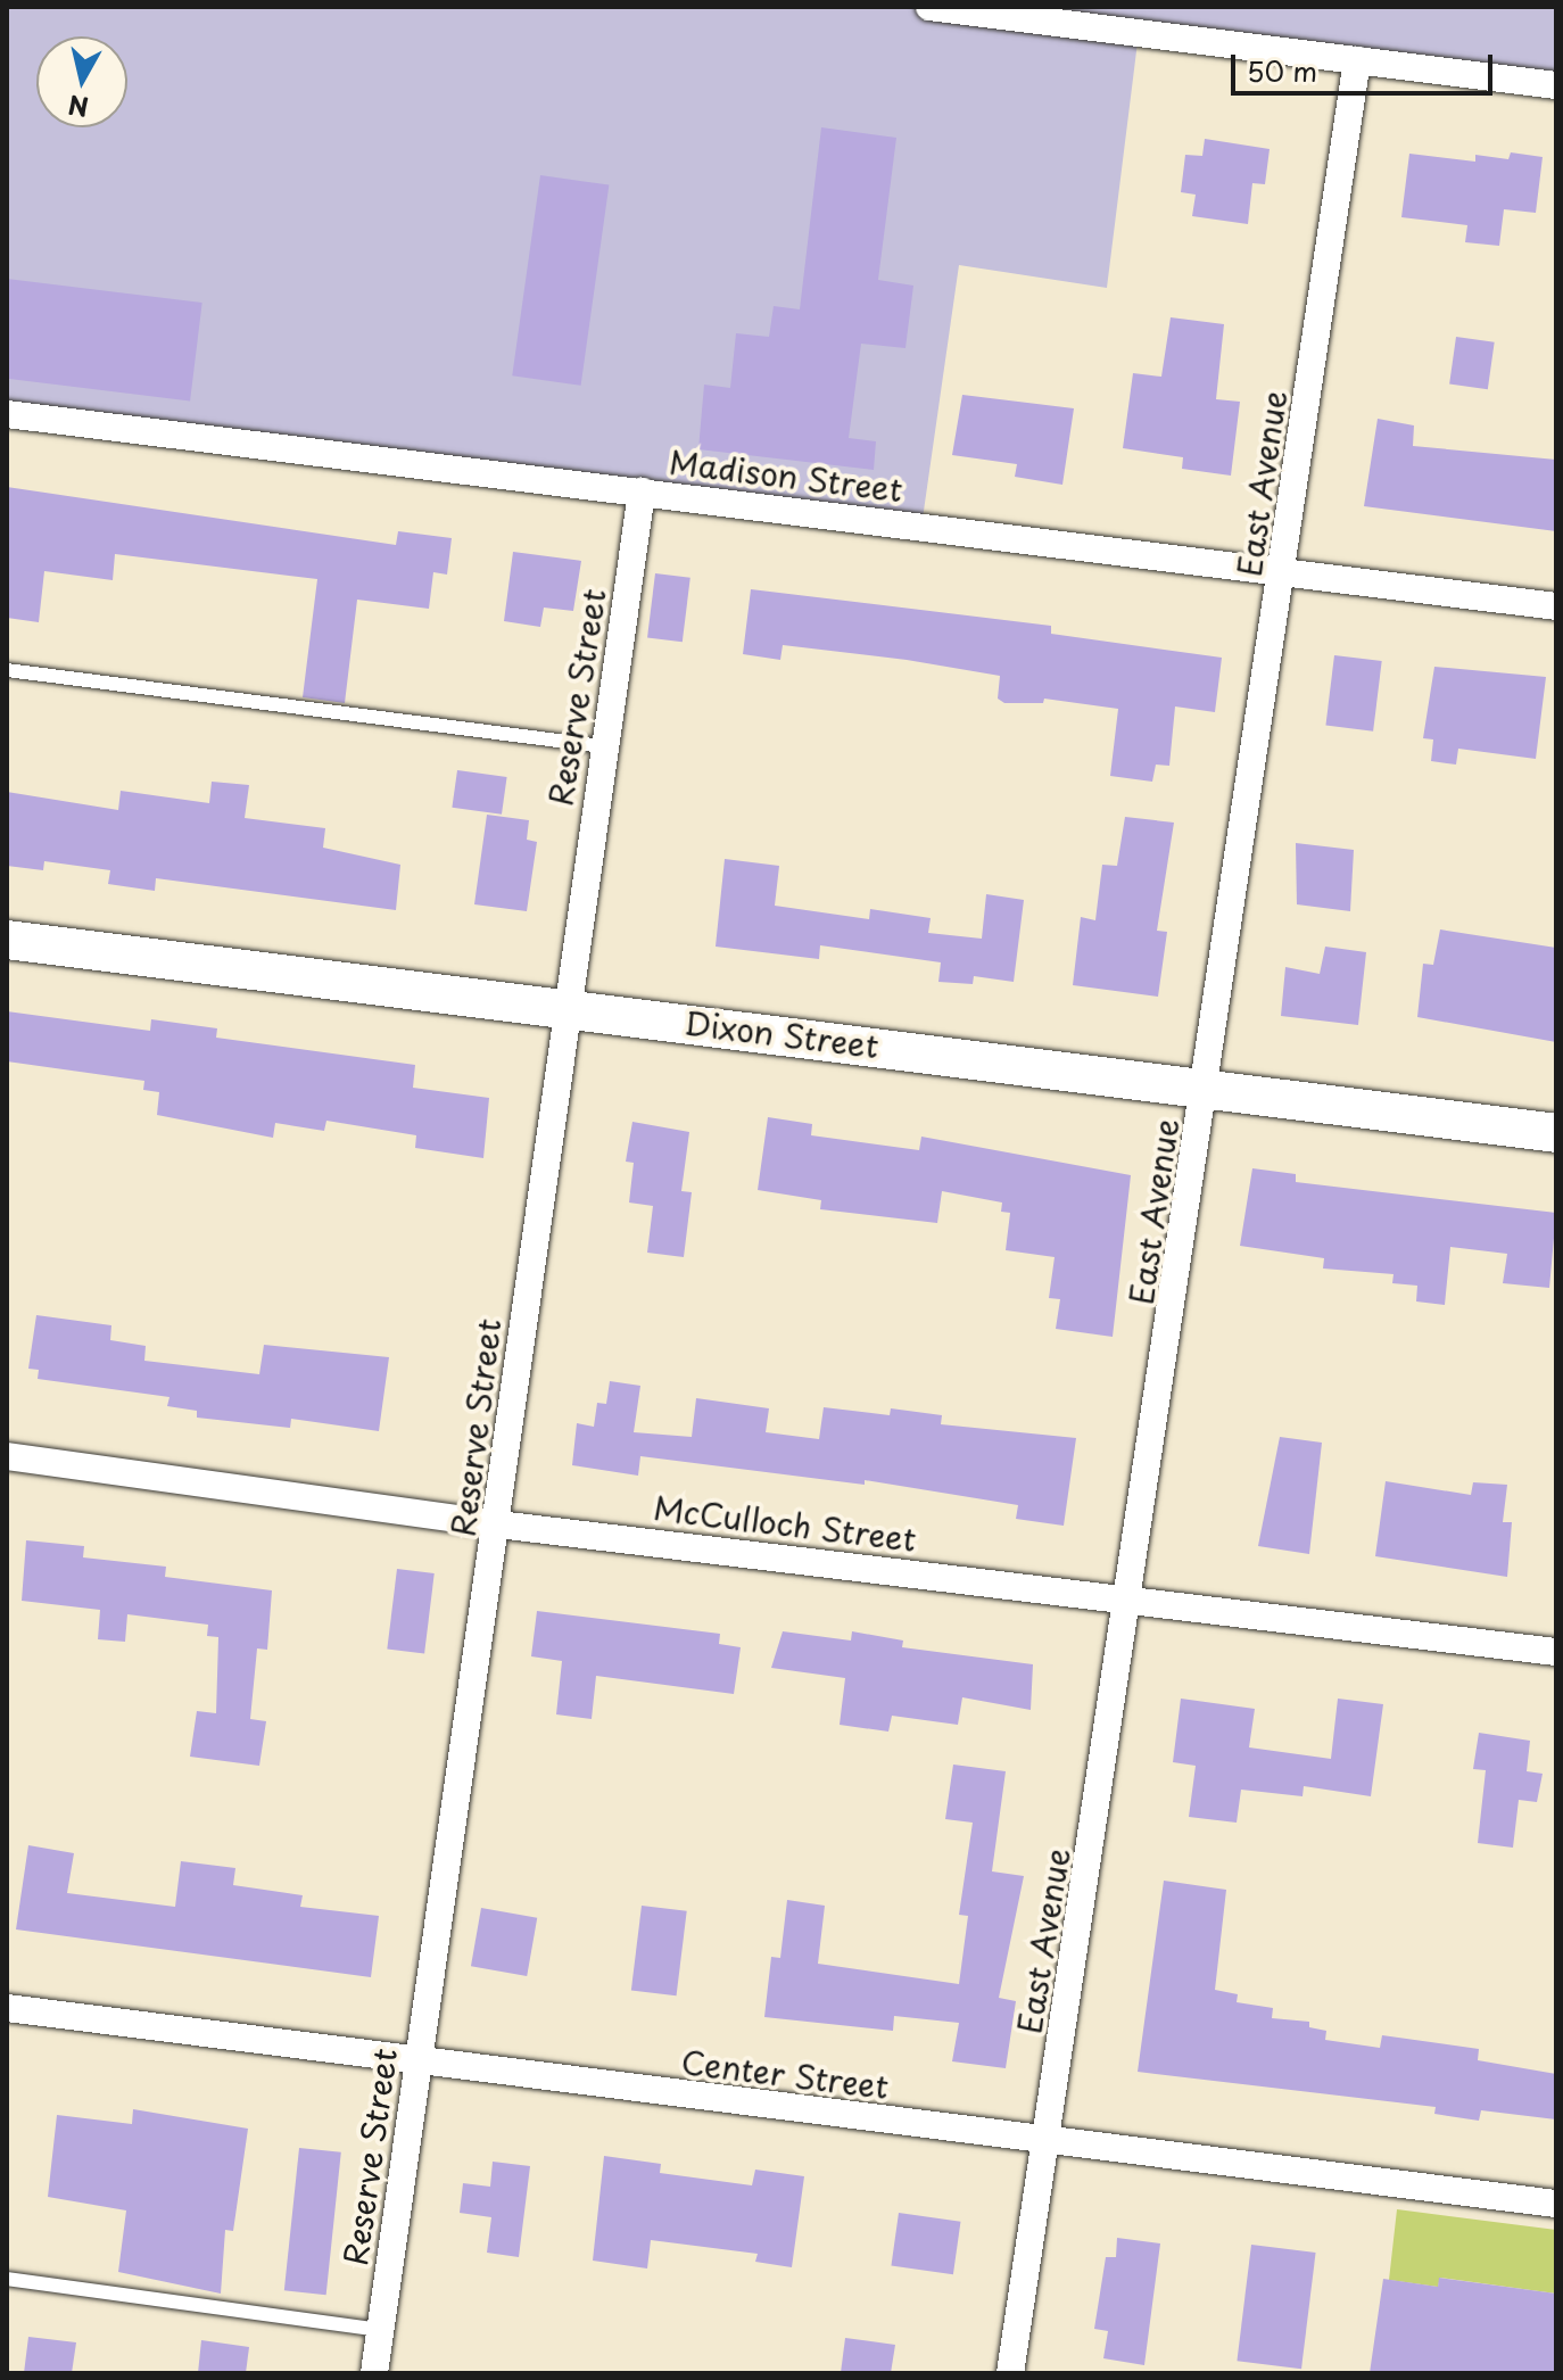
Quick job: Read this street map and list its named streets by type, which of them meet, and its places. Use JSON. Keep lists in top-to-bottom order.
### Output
{
  "streets": {
    "street": [
      "Madison Street",
      "East Avenue",
      "Reserve Street",
      "Dixon Street",
      "McCulloch Street",
      "Center Street"
    ]
  },
  "crossings": [
    ["Madison Street", "East Avenue"],
    ["Madison Street", "Reserve Street"],
    ["East Avenue", "Dixon Street"],
    ["East Avenue", "McCulloch Street"],
    ["East Avenue", "Center Street"],
    ["Reserve Street", "Dixon Street"],
    ["Reserve Street", "McCulloch Street"],
    ["Reserve Street", "Center Street"]
  ],
  "scale_bar": "50 m",
  "north": "bottom"
}
